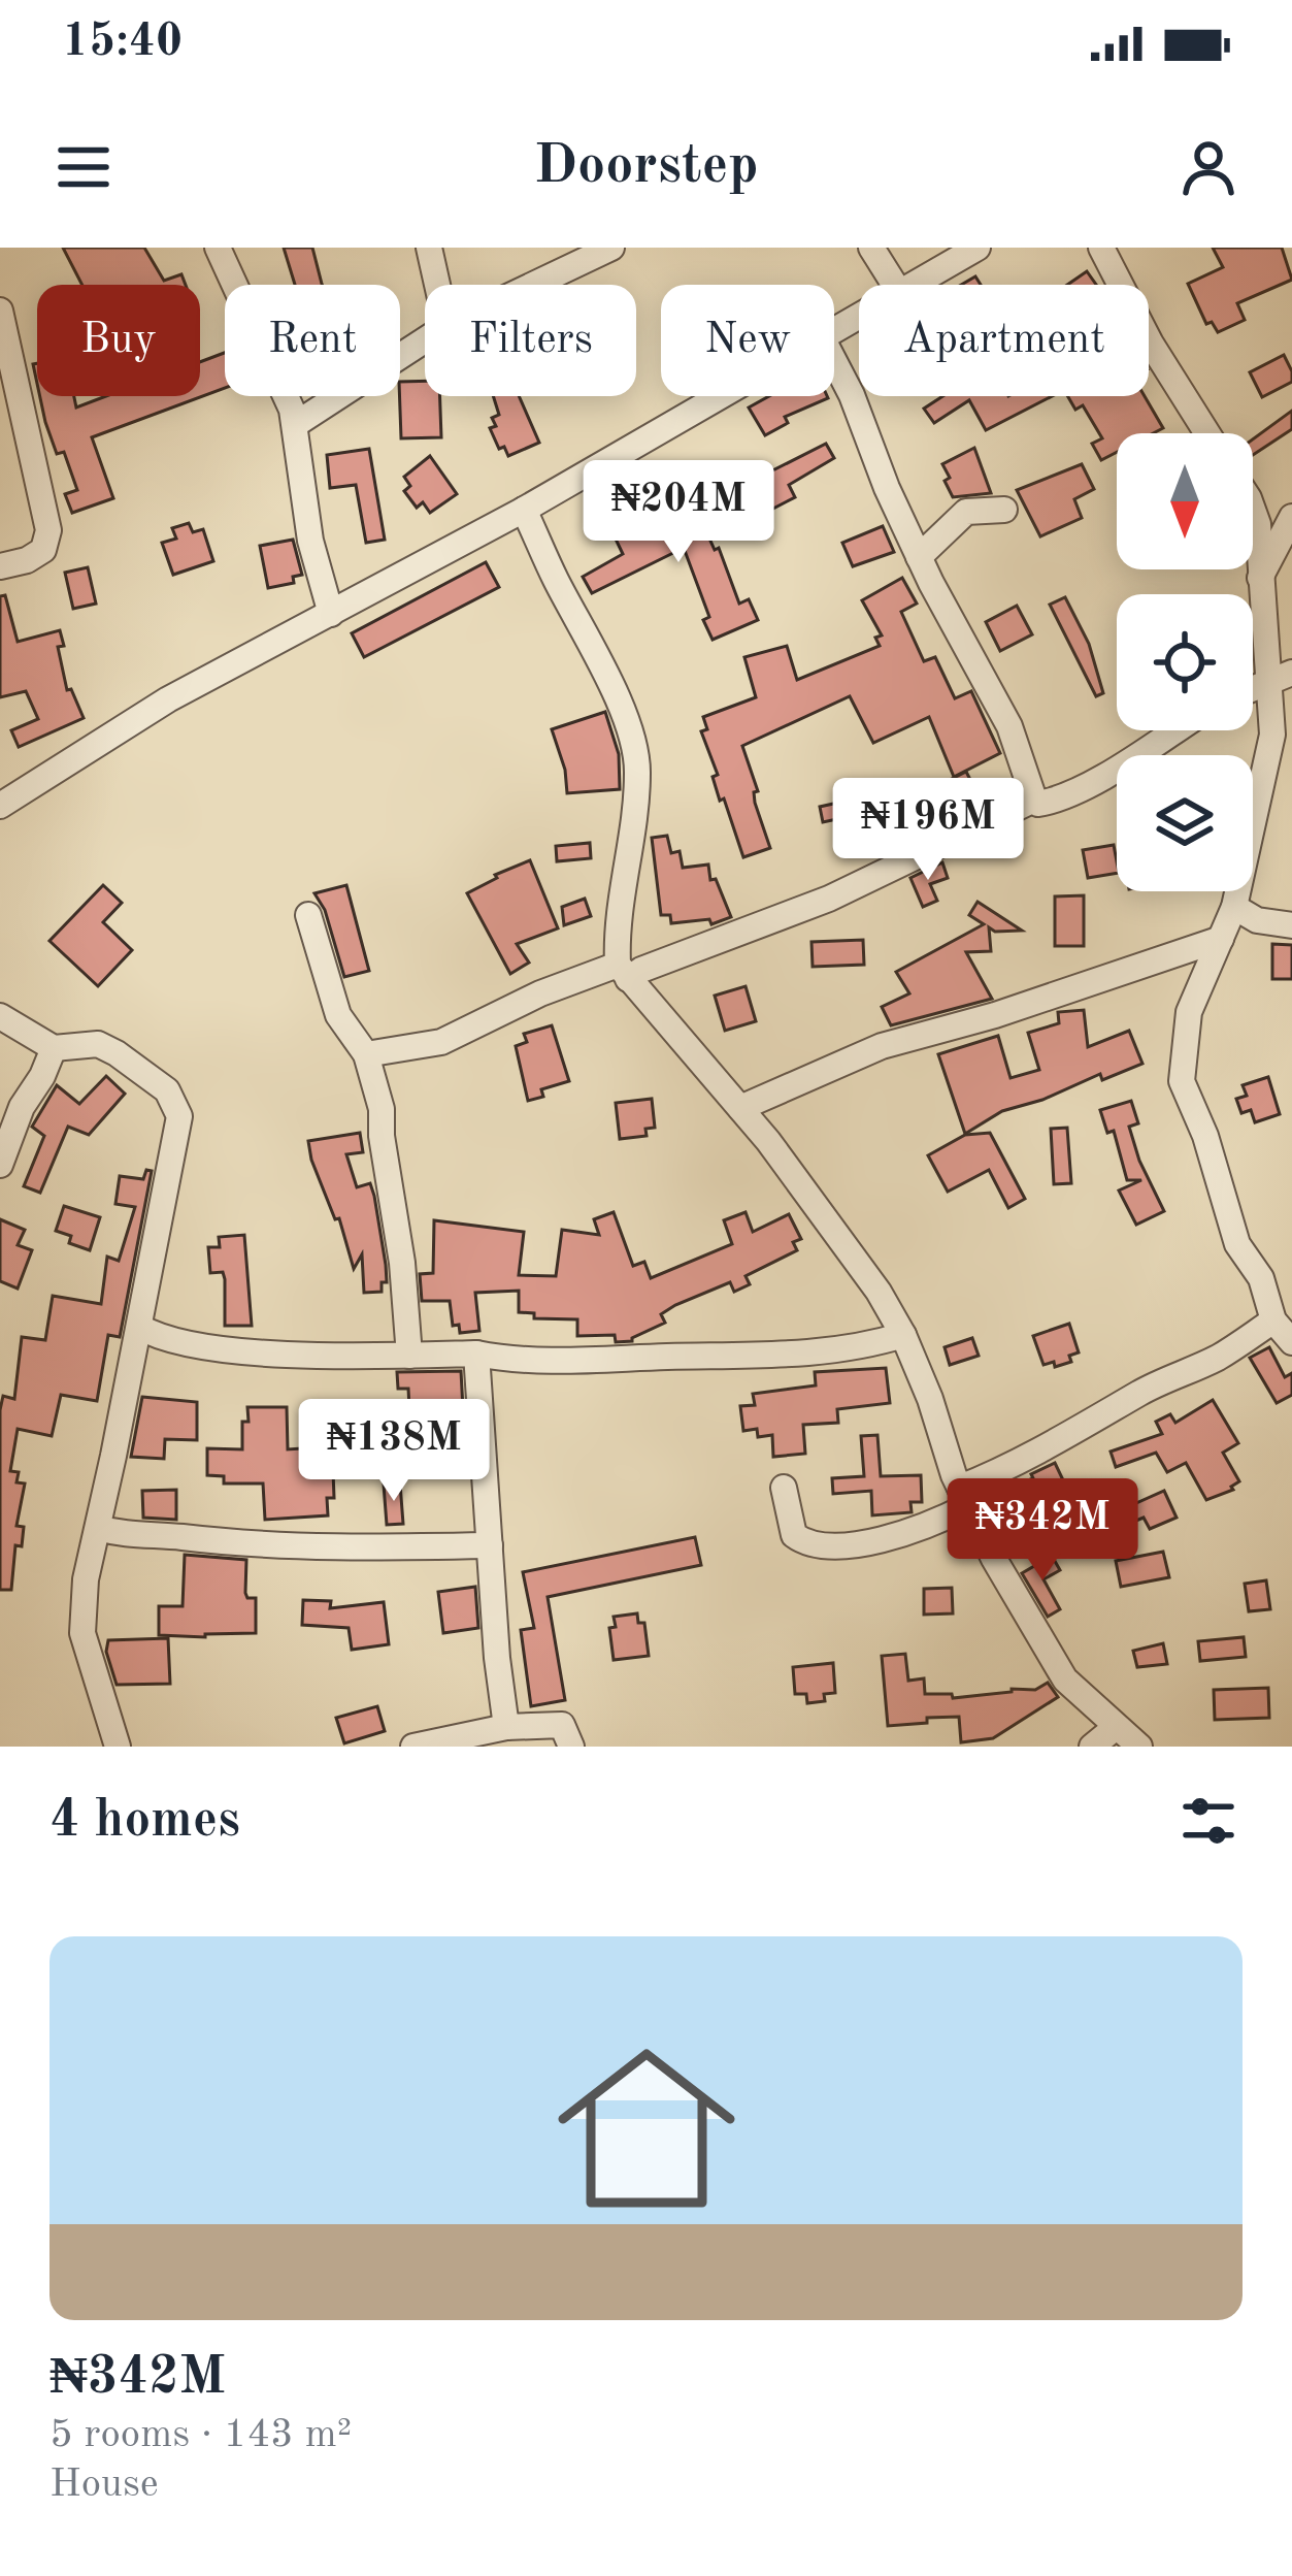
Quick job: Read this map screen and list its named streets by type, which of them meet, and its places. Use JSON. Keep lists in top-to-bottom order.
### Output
{
  "north": "bottom",
  "page": {
    "status": "15:40",
    "header": "Doorstep",
    "chip": [
      "Buy",
      "Rent",
      "Filters",
      "New",
      "Apartment"
    ],
    "price": [
      "₦204M",
      "₦196M",
      "₦138M",
      "₦342M"
    ],
    "heading": "4 homes",
    "list": [
      {
        "name": "₦342M",
        "note": "5 rooms · 143 m² · House"
      }
    ]
  }
}
